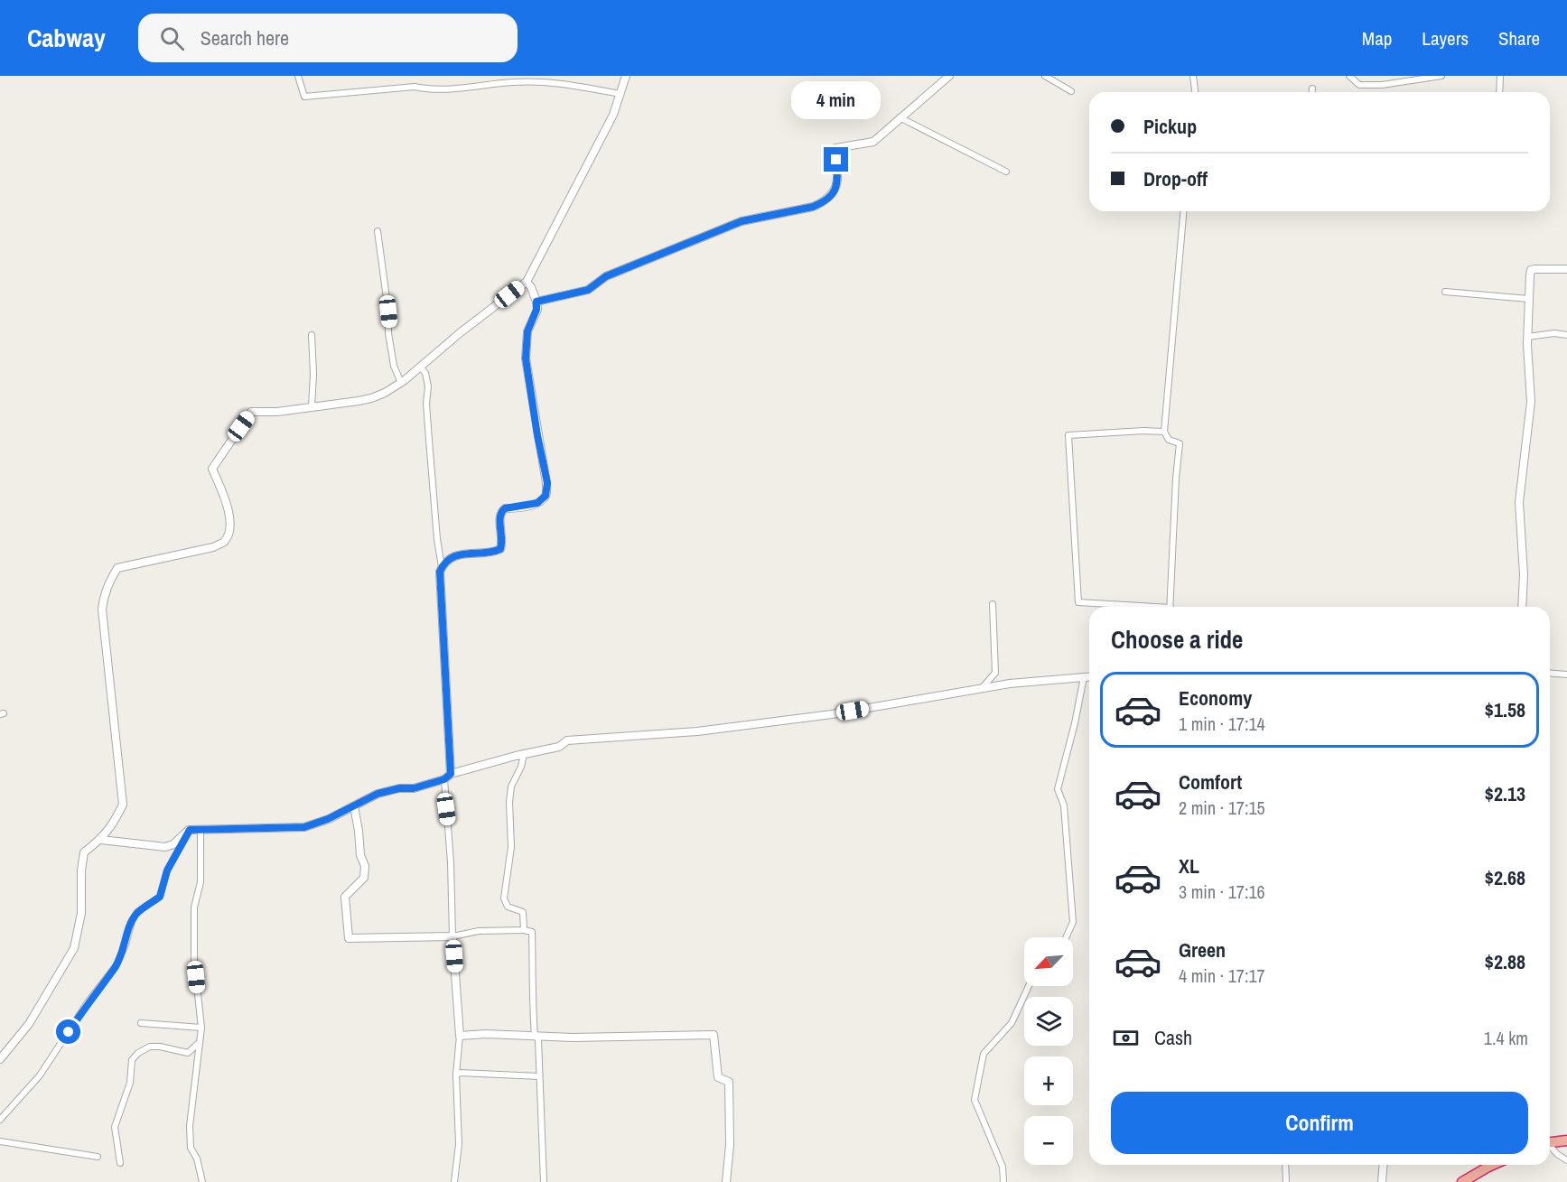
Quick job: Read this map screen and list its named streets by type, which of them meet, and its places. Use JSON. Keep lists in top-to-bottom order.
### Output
{
  "north": "bottom left",
  "page": {
    "header": "Cabway",
    "search": "Search here",
    "nav": ["Map", "Layers", "Share"],
    "bubble": "4 min",
    "banner": ["Pickup", "Drop-off"],
    "heading": "Choose a ride",
    "list": [
      {
        "name": "Economy",
        "note": "1 min · 17:14",
        "value": "$1.58"
      },
      {
        "name": "Comfort",
        "note": "2 min · 17:15",
        "value": "$2.13"
      },
      {
        "name": "XL",
        "note": "3 min · 17:16",
        "value": "$2.68"
      },
      {
        "name": "Green",
        "note": "4 min · 17:17",
        "value": "$2.88"
      }
    ],
    "map_buttons": ["+", "−"],
    "pay": ["Cash", "1.4 km"],
    "buttons": "Confirm"
  }
}
